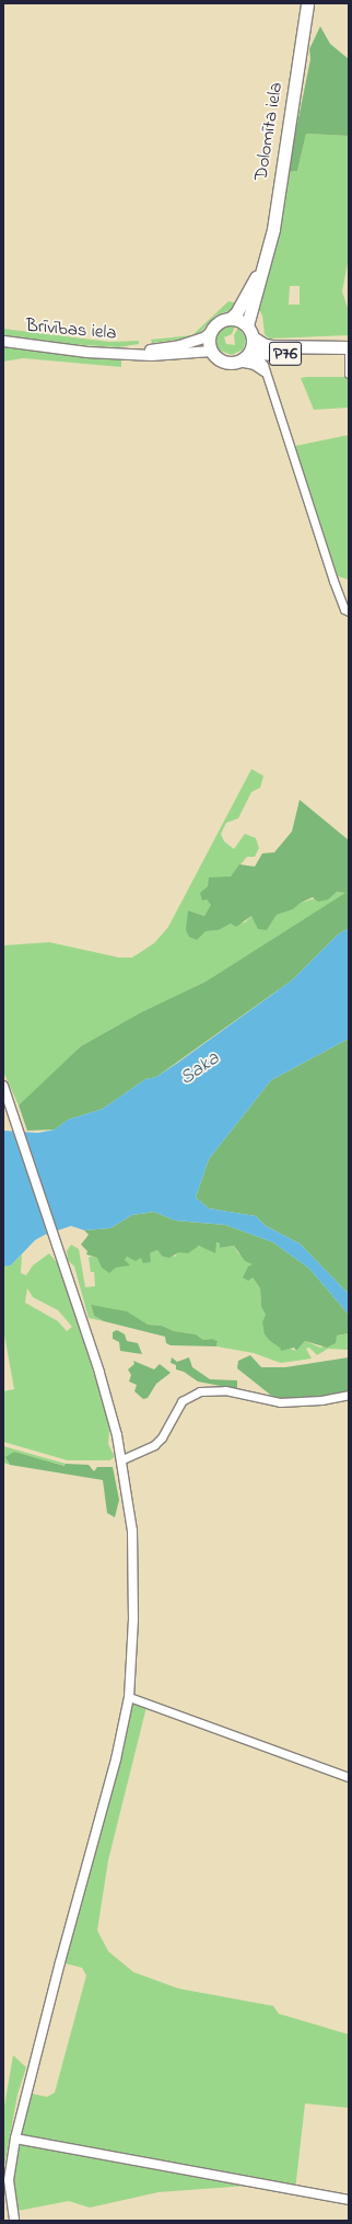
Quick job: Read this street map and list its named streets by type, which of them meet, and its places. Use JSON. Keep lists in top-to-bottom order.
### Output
{
  "streets": {
    "main road": ["Dolomīta iela", "Brīvības iela", "P76"]
  },
  "crossings": [
    ["Dolomīta iela", "Brīvības iela"],
    ["Dolomīta iela", "P76"],
    ["Brīvības iela", "P76"]
  ],
  "water": ["Saka"]
}
